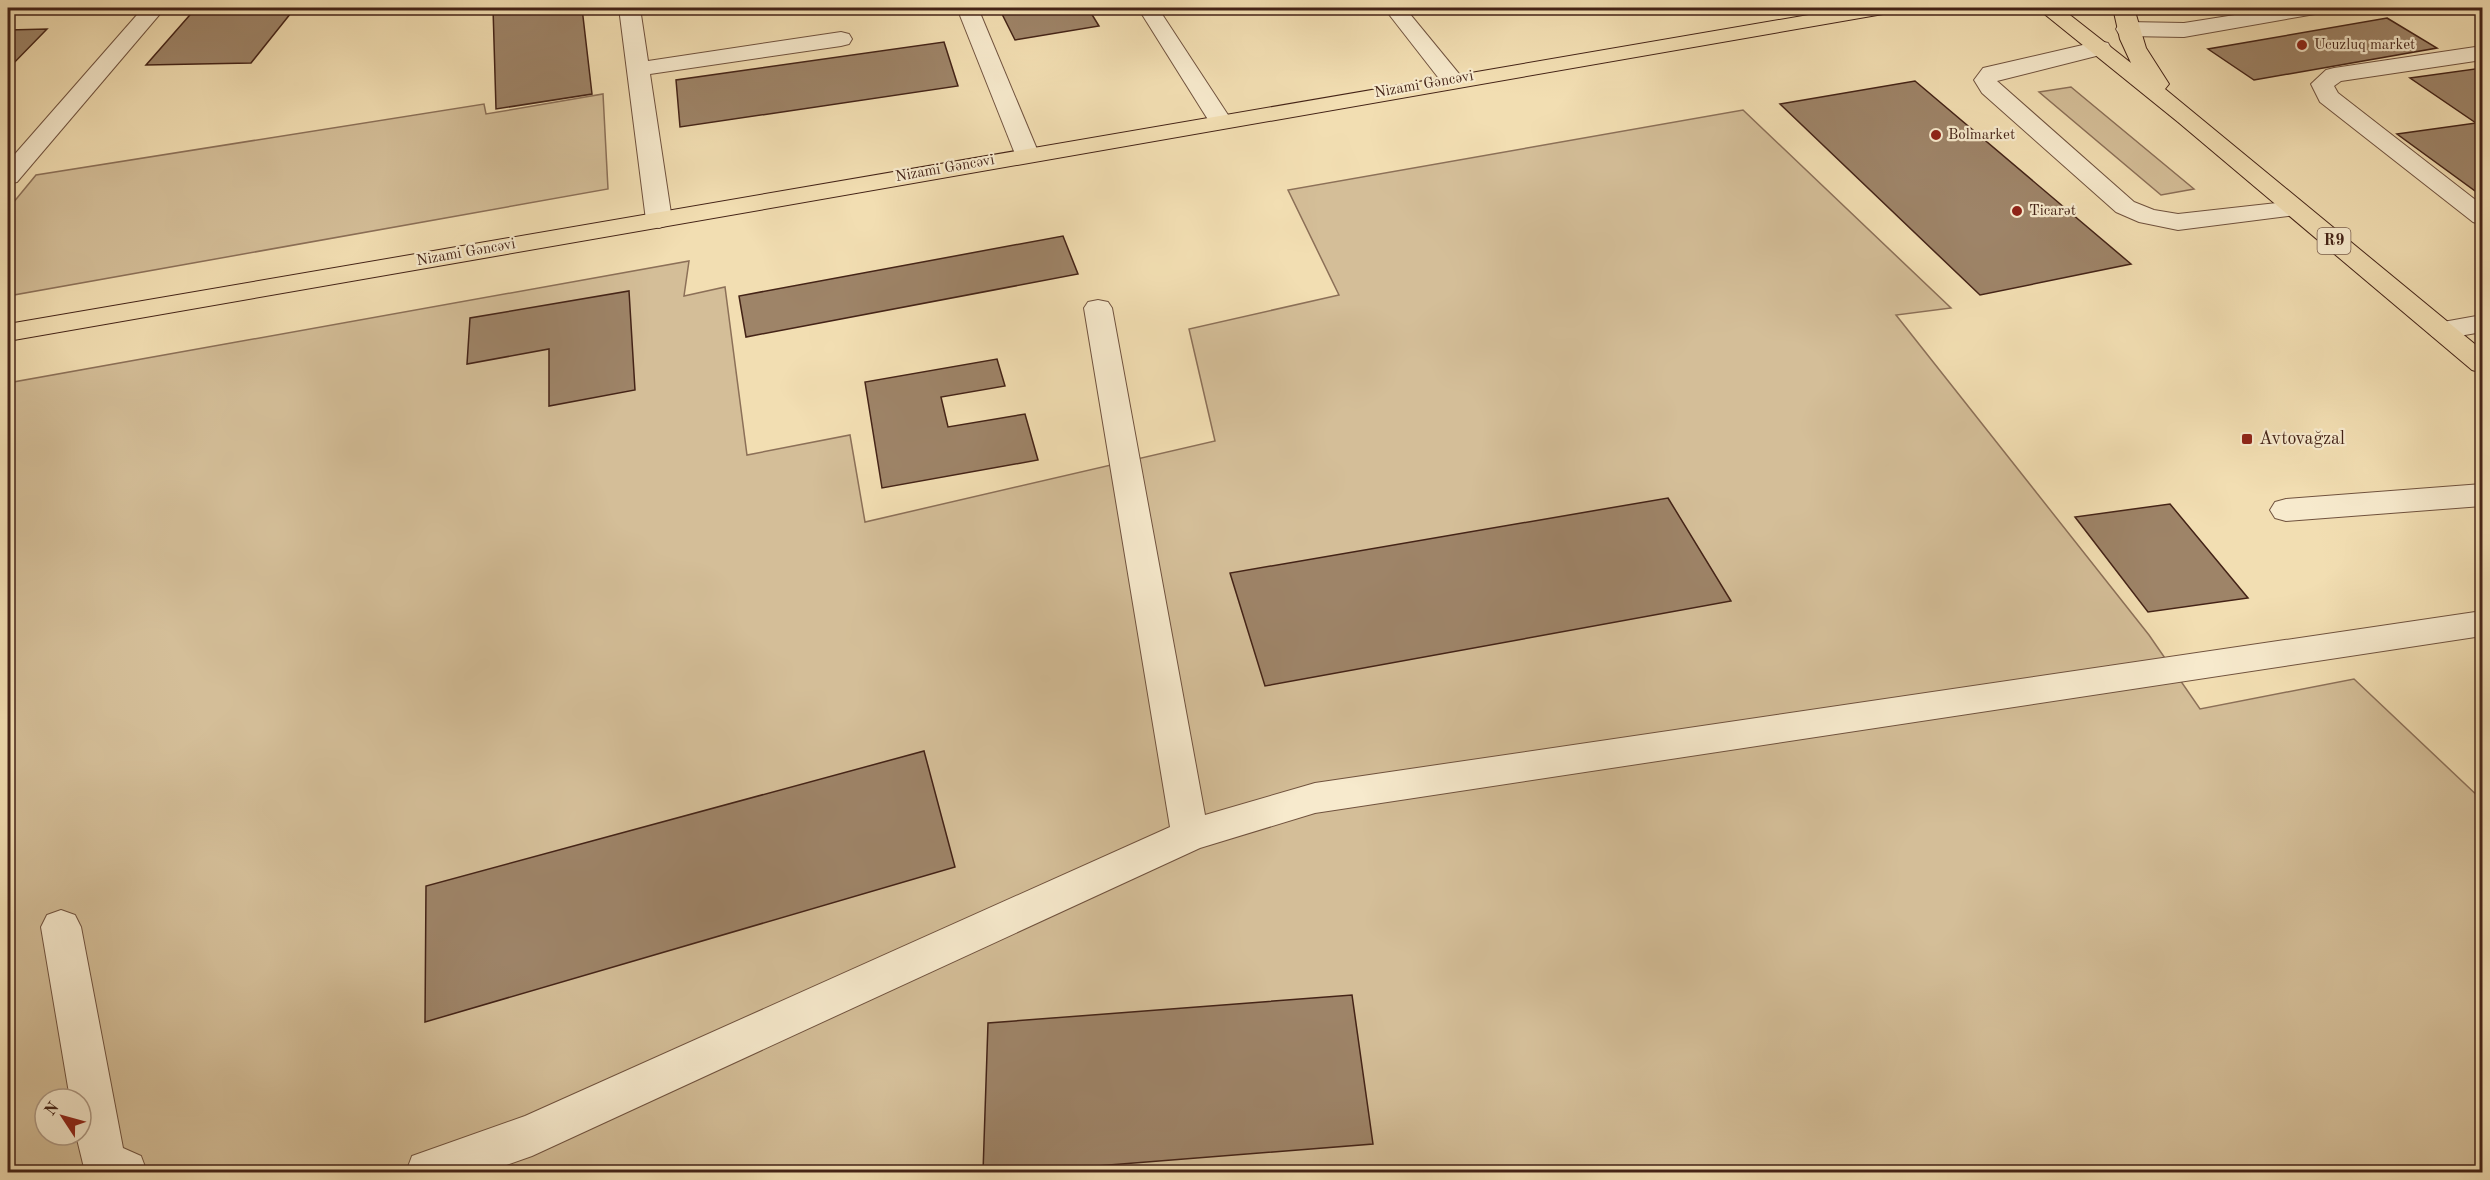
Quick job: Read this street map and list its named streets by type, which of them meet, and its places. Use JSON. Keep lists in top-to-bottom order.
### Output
{
  "streets": {
    "main road": ["Nizami Gəncəvi", "R9"]
  },
  "places": {
    "other": ["Ucuzluq market", "Bolmarket", "Ticarət"],
    "transit": ["Avtovağzal"]
  },
  "north": "top left"
}
